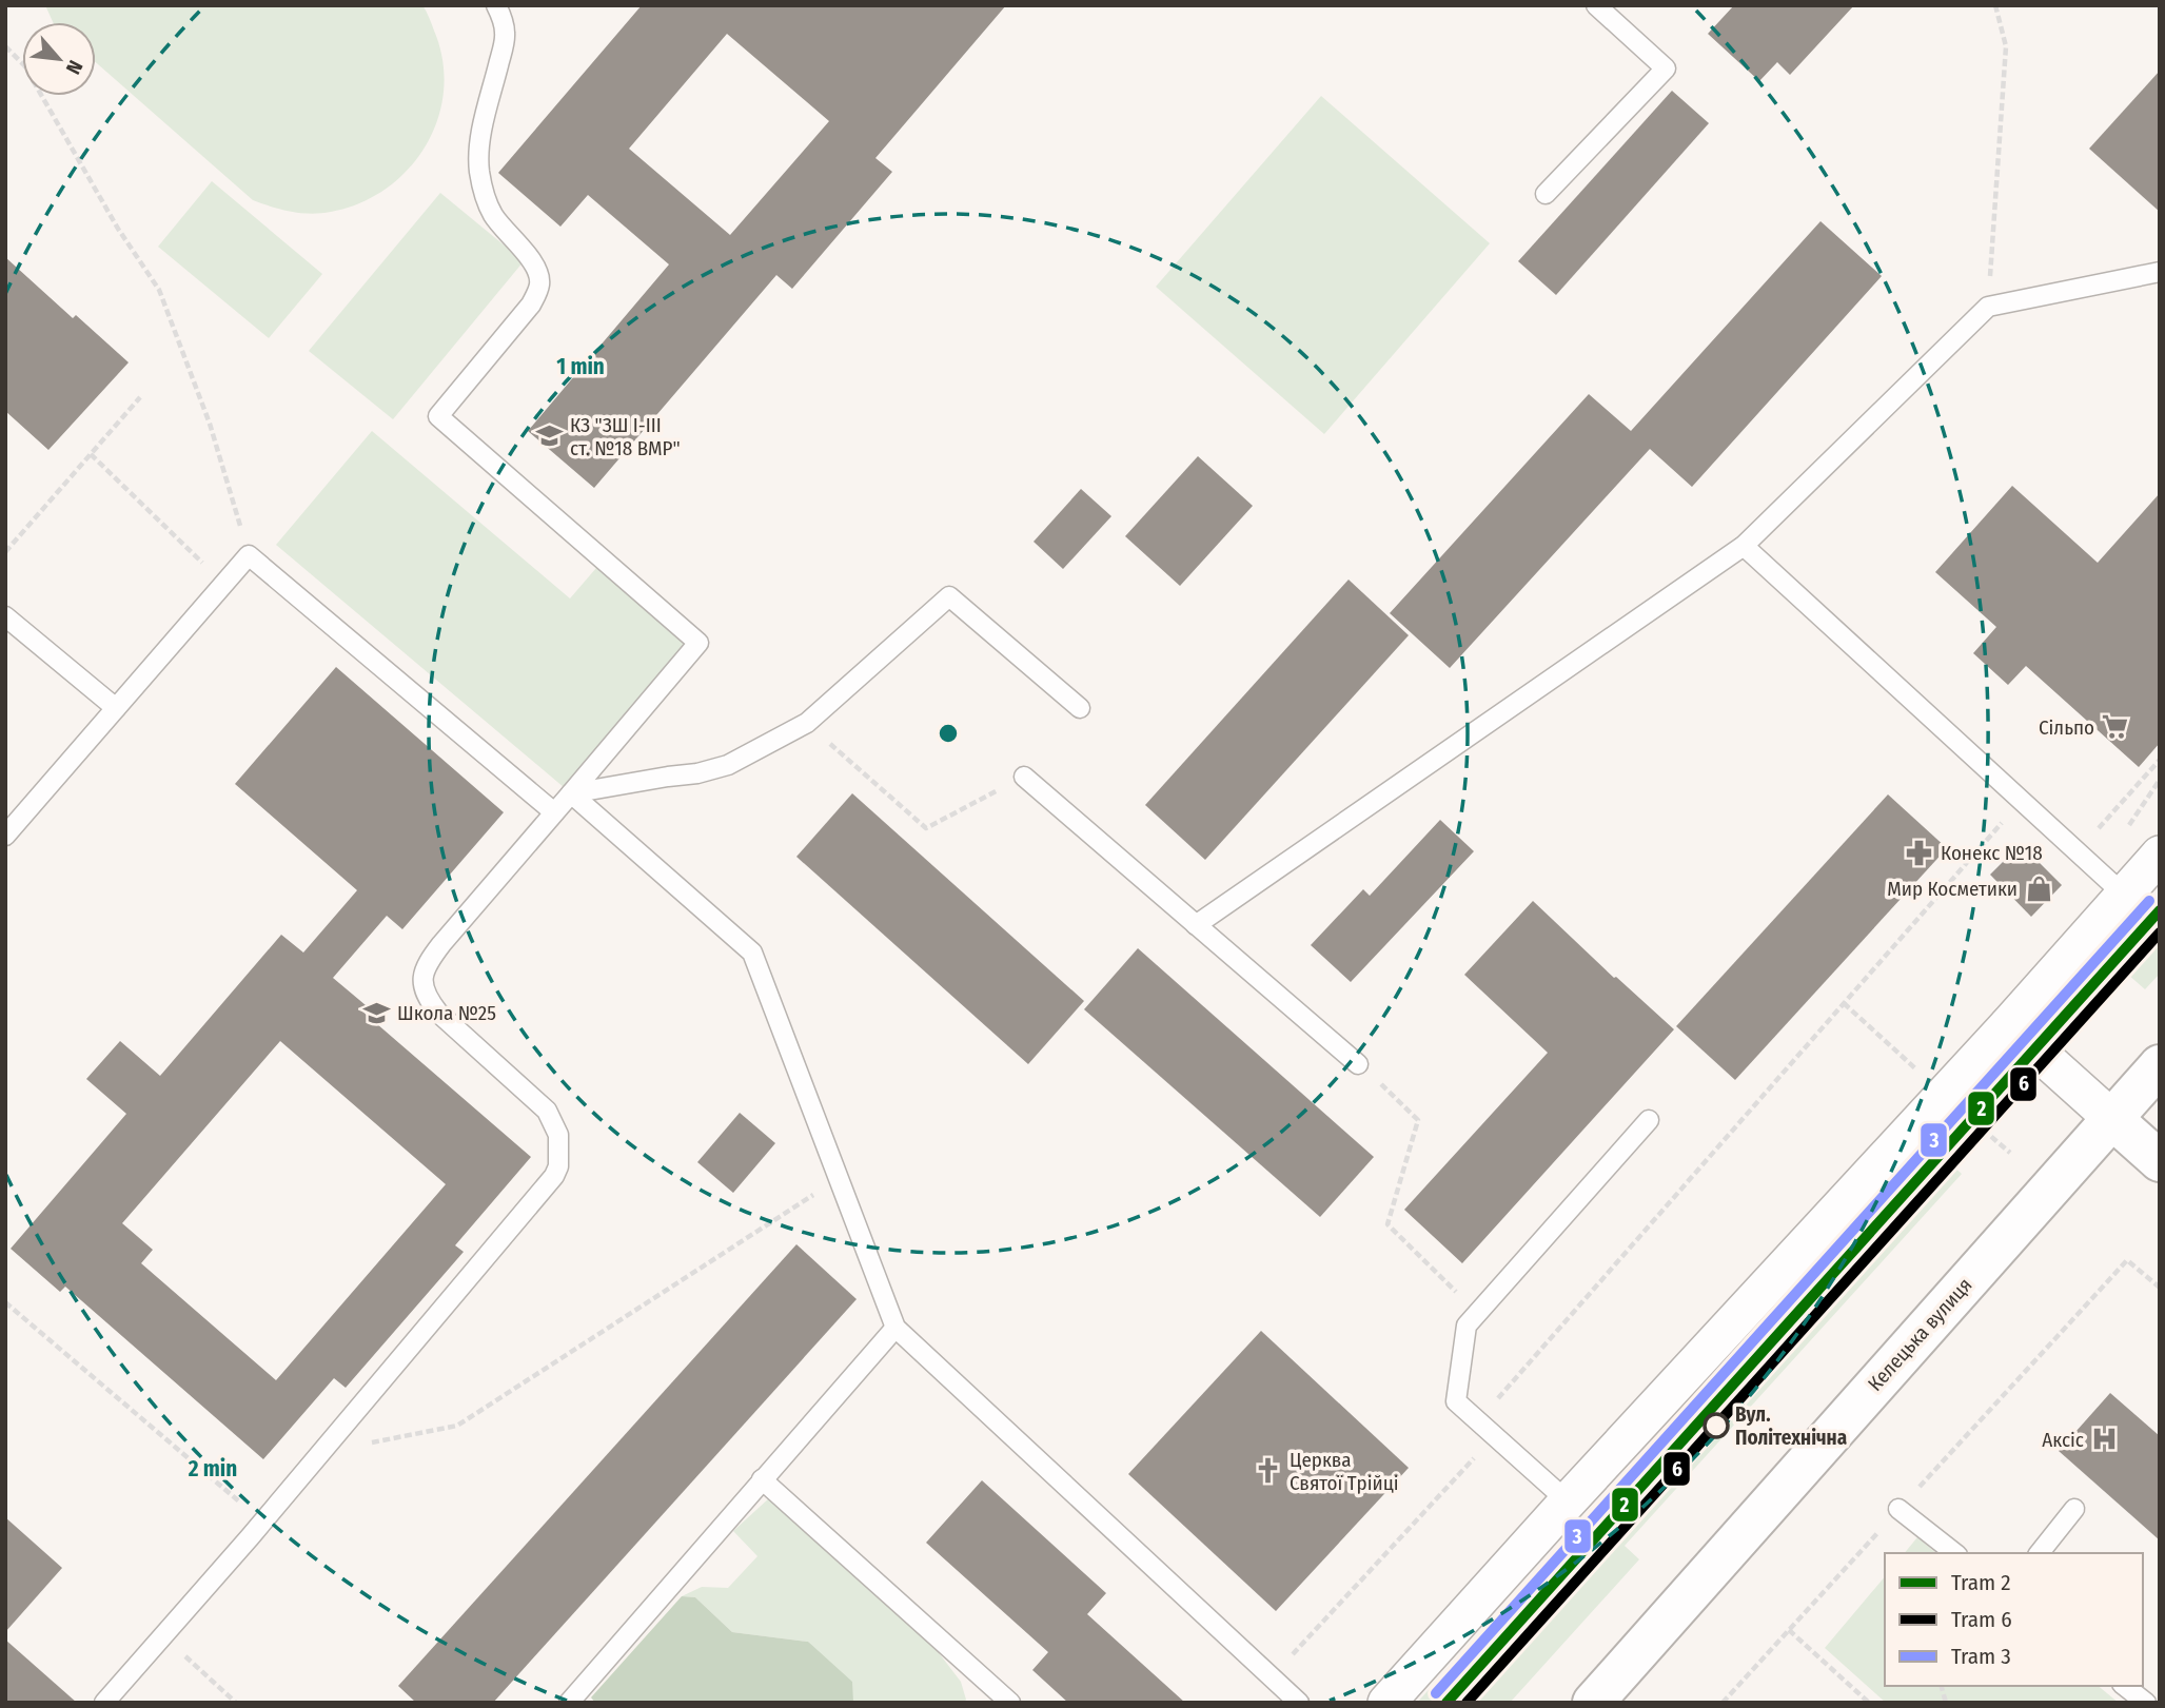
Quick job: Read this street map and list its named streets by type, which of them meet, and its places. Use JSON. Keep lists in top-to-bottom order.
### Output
{
  "streets": {
    "main road": ["Келецька вулиця"]
  },
  "places": {
    "school or university": ["КЗ \"ЗШ І-ІІІ ст. №18 ВМР\"", "Школа №25"],
    "supermarket": ["Сільпо"],
    "pharmacy": ["Конекс №18"],
    "shop": ["Мир Косметики"],
    "other": ["Вул. Політехнічна"],
    "hospital": ["Аксіс"],
    "church": ["Церква Святої Трійці"]
  },
  "lines": ["tram line 3", "tram line 2", "tram line 6"],
  "legend": ["Tram 2", "Tram 6", "Tram 3"],
  "north": "bottom right",
  "rings": ["1 min", "2 min"]
}
